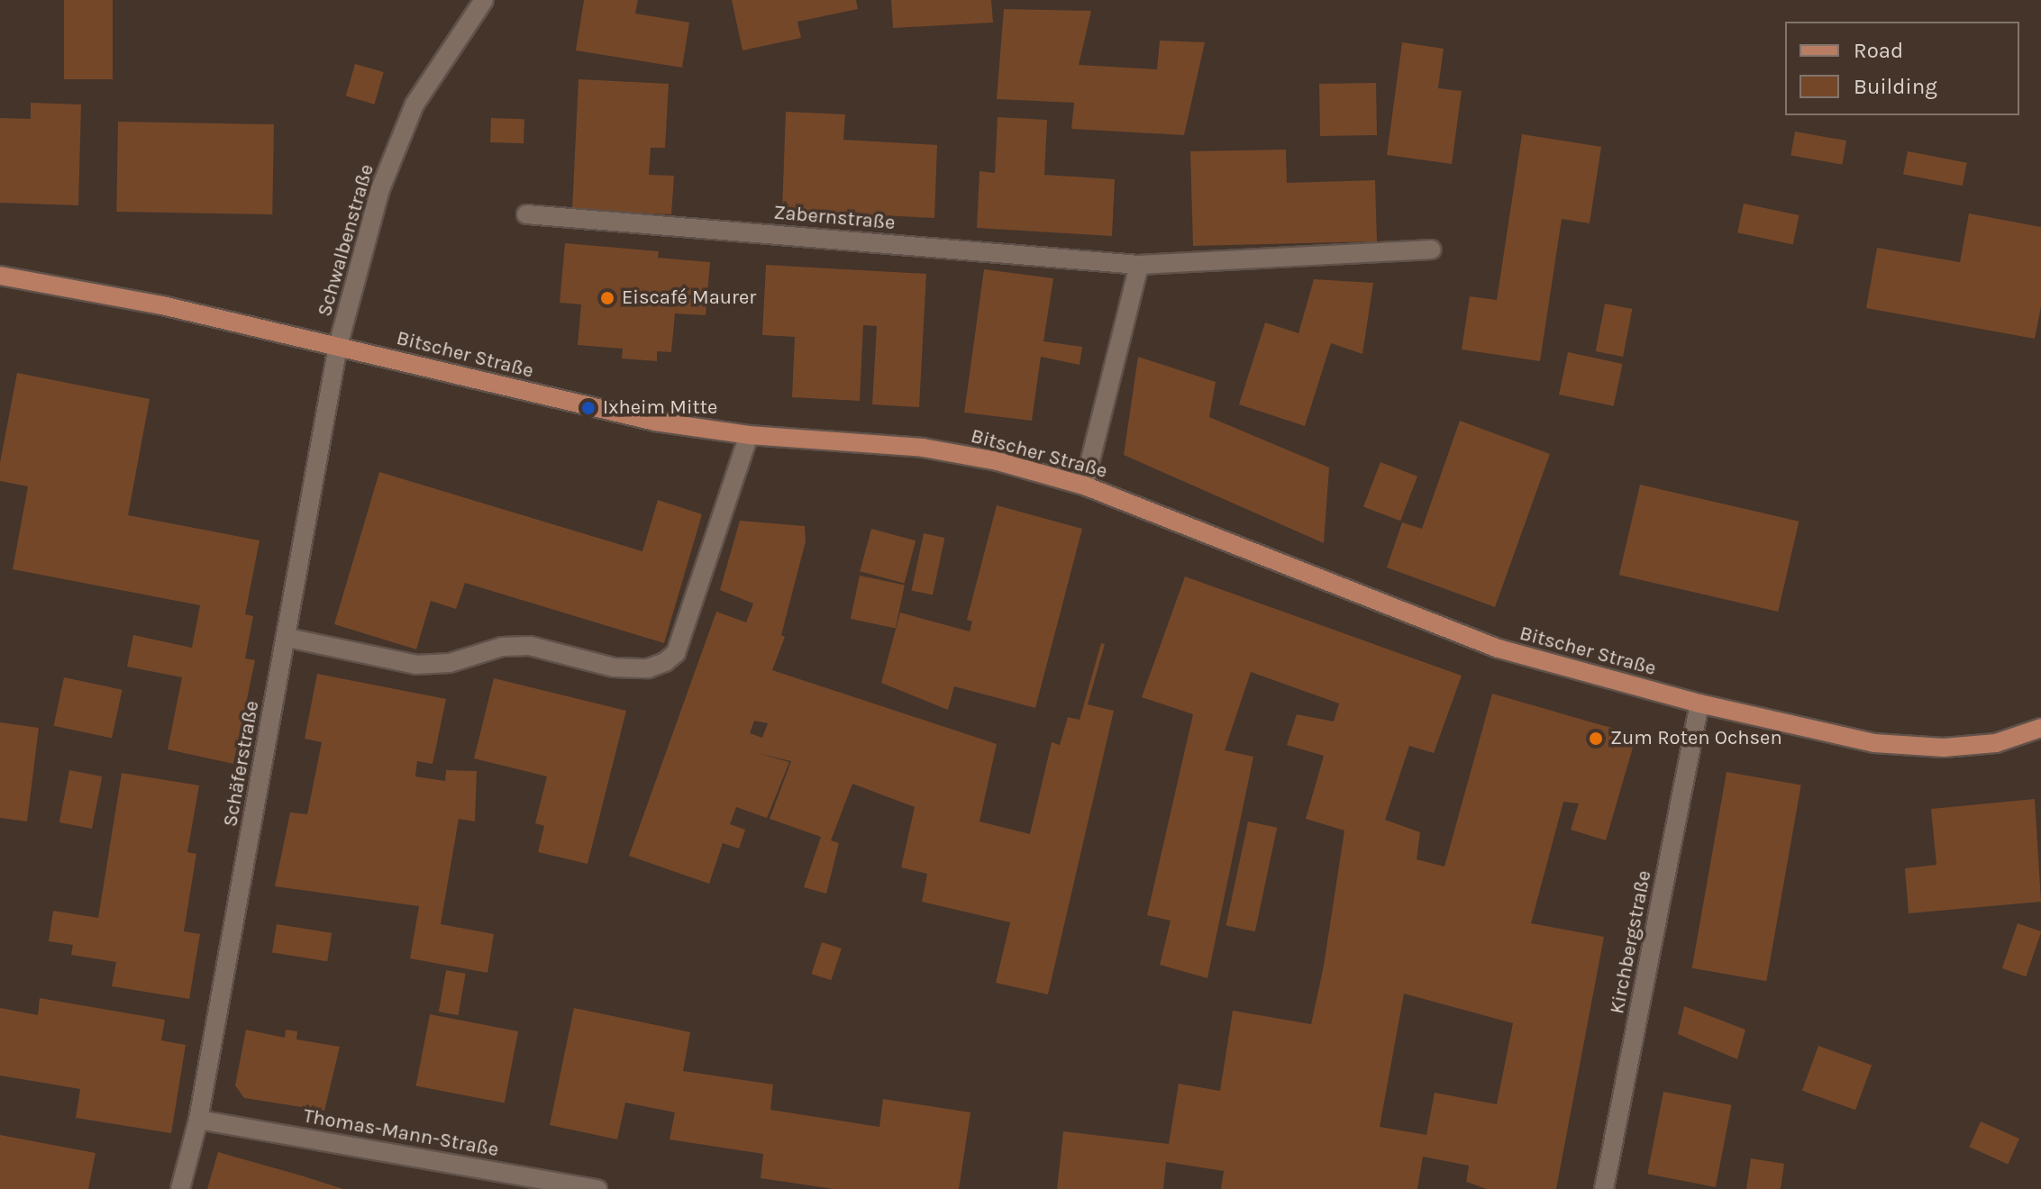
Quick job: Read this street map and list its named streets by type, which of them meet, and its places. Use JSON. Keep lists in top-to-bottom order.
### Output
{
  "streets": {
    "main road": ["Bitscher Straße"],
    "street": [
      "Zabernstraße",
      "Schwalbenstraße",
      "Schäferstraße",
      "Kirchbergstraße",
      "Thomas-Mann-Straße"
    ]
  },
  "crossings": [
    ["Schwalbenstraße", "Bitscher Straße"],
    ["Schwalbenstraße", "Schäferstraße"],
    ["Bitscher Straße", "Schäferstraße"],
    ["Bitscher Straße", "Kirchbergstraße"],
    ["Schäferstraße", "Thomas-Mann-Straße"]
  ],
  "places": ["Eiscafé Maurer", "Ixheim Mitte", "Zum Roten Ochsen"],
  "legend": ["Road", "Building"]
}
